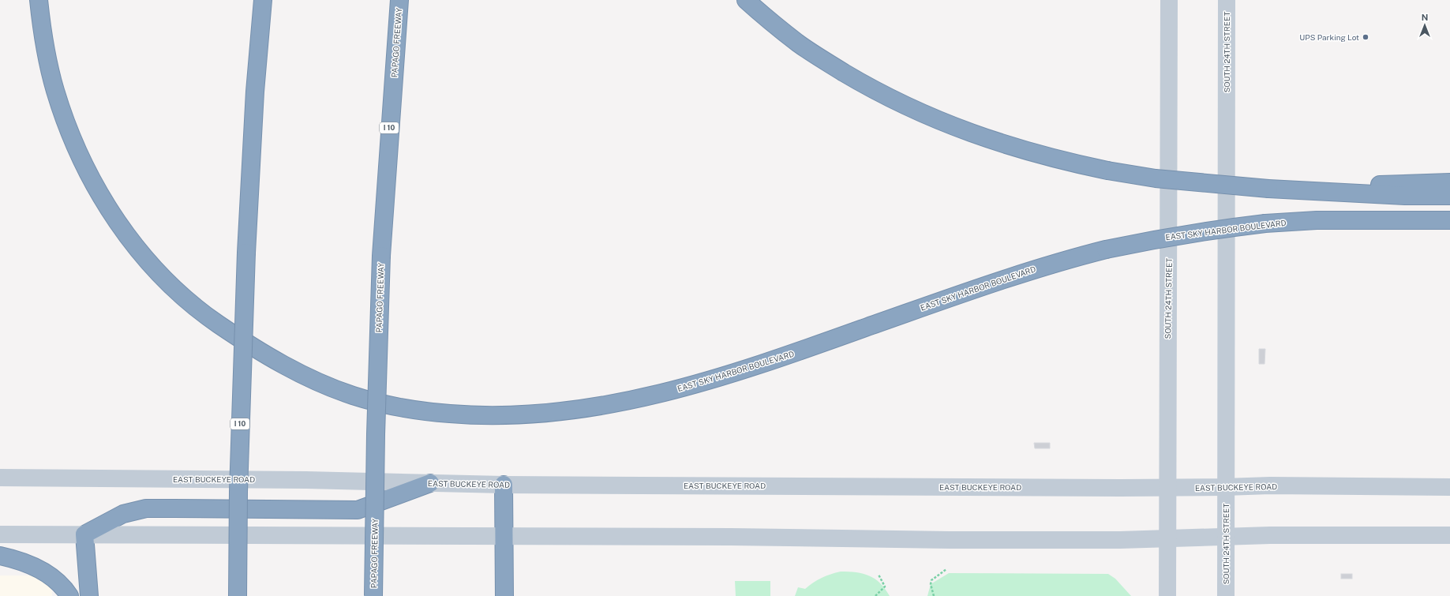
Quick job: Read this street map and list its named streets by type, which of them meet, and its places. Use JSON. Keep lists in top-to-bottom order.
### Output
{
  "streets": {
    "highway": ["PAPAGO FREEWAY", "I 10", "EAST SKY HARBOR BOULEVARD"],
    "main road": ["SOUTH 24TH STREET", "EAST BUCKEYE ROAD"]
  },
  "crossings": [
    ["SOUTH 24TH STREET", "EAST BUCKEYE ROAD"]
  ],
  "places": ["UPS Parking Lot"],
  "north": "top"
}
